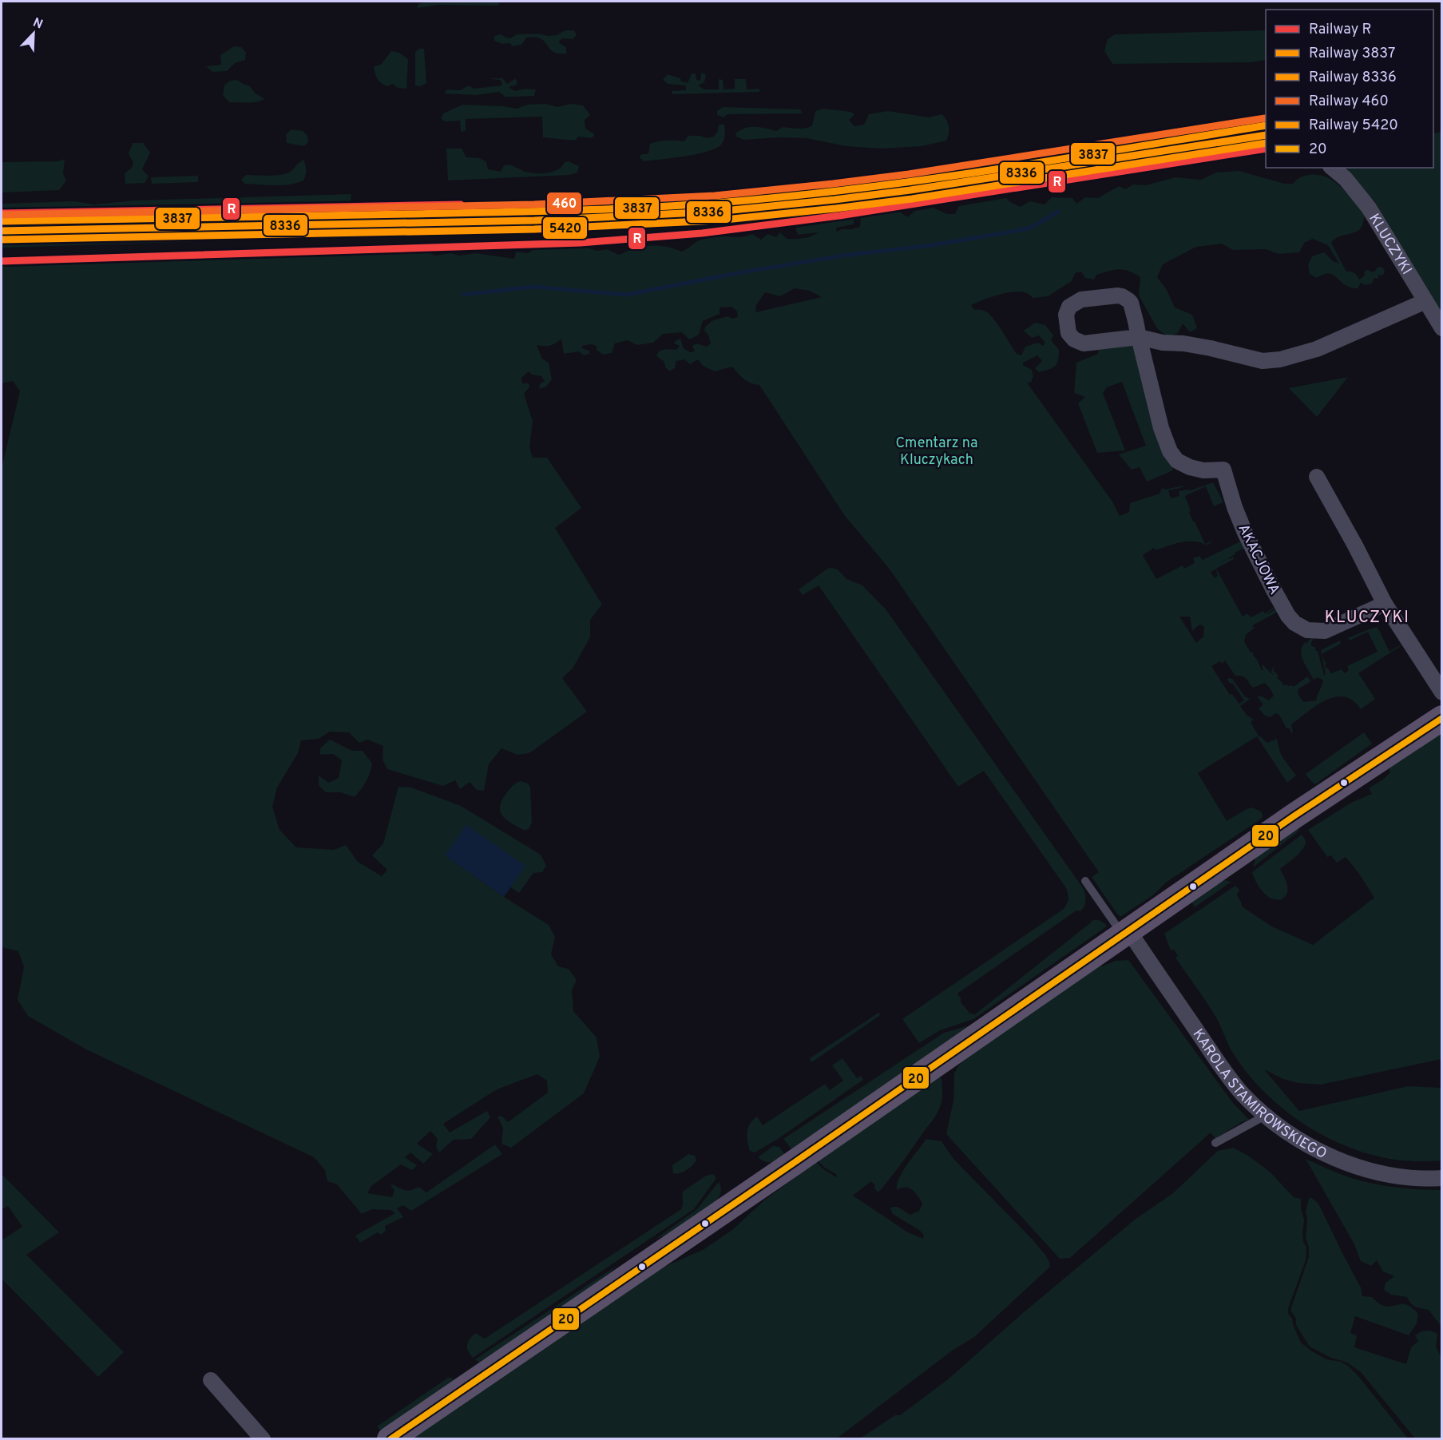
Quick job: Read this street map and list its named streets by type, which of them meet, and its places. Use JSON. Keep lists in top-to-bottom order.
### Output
{
  "streets": {
    "street": ["KLUCZYKI", "AKACJOWA", "KAROLA STAMIROWSKIEGO"]
  },
  "districts": ["KLUCZYKI"],
  "parks": ["Cmentarz na Kluczykach"],
  "lines": [
    "rail line 460",
    "rail line 3837",
    "rail line 8336",
    "rail line 5420",
    "rail line R",
    "transit line 20"
  ],
  "legend": [
    "Railway R",
    "Railway 3837",
    "Railway 8336",
    "Railway 460",
    "Railway 5420",
    "20"
  ],
  "north": "top right"
}
